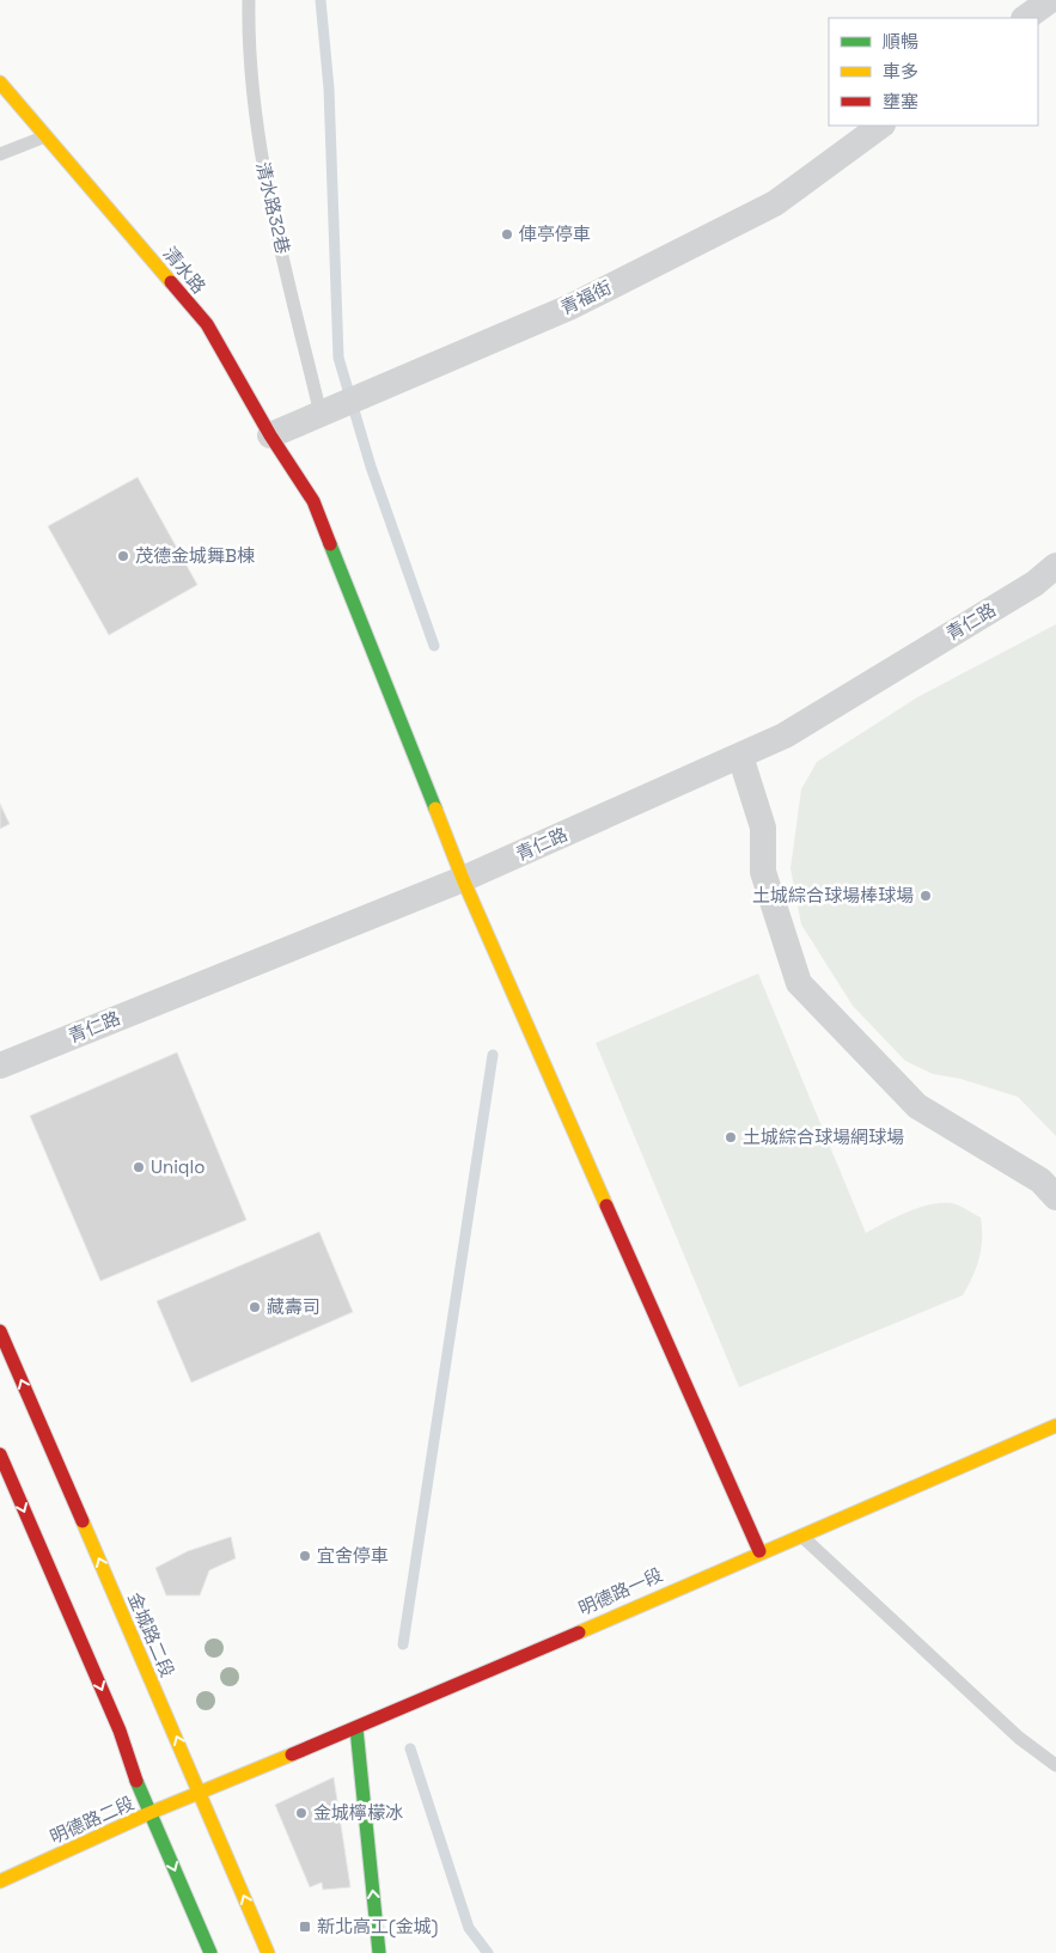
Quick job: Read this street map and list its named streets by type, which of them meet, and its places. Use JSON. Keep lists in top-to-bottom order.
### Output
{
  "streets": {
    "street": [
      "清水路",
      "青福街",
      "青仁路",
      "明德路一段",
      "金城路二段",
      "明德路二段"
    ],
    "lane": ["清水路32巷"]
  },
  "crossings": [
    ["清水路32巷", "青福街"],
    ["清水路", "青福街"],
    ["清水路", "青仁路"],
    ["清水路", "明德路一段"],
    ["明德路一段", "金城路二段"],
    ["明德路一段", "明德路二段"],
    ["金城路二段", "明德路二段"]
  ],
  "places": {
    "other": [
      "俥亭停車",
      "茂德金城舞B棟",
      "土城綜合球場棒球場",
      "土城綜合球場網球場",
      "Uniqlo",
      "藏壽司",
      "宜舍停車",
      "金城檸檬冰"
    ],
    "transit": ["新北高工(金城)"]
  },
  "legend": ["順暢", "車多", "壅塞"]
}
